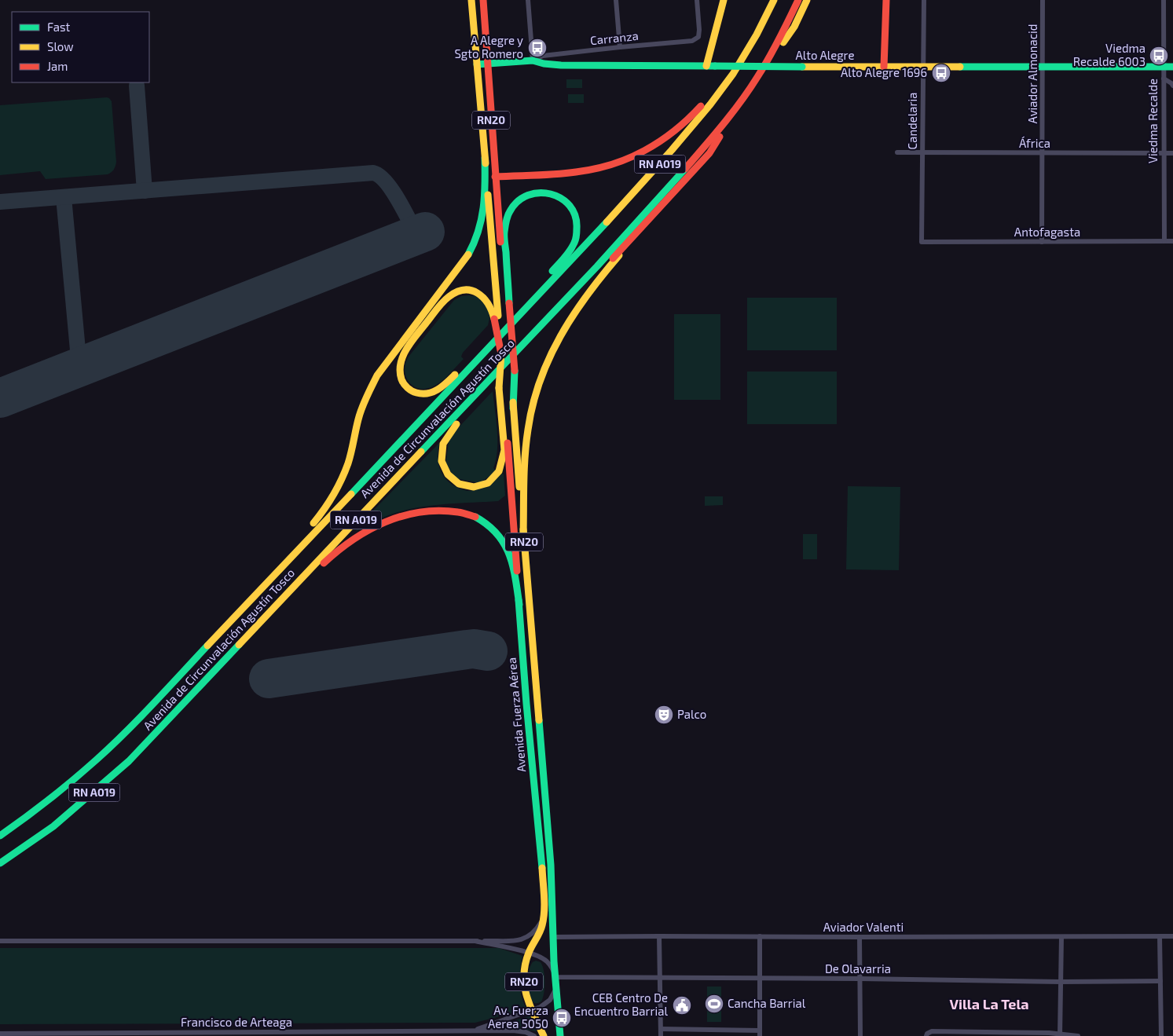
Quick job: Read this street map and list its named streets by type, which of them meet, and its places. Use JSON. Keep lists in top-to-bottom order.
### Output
{
  "streets": {
    "main road": [
      "Alto Alegre",
      "RN20",
      "RN A019",
      "Avenida de Circunvalación Agustín Tosco",
      "Avenida Fuerza Aérea"
    ],
    "street": [
      "Carranza",
      "Aviador Almonacid",
      "Candelaria",
      "Viedma Recalde",
      "África",
      "Antofagasta",
      "Aviador Valenti",
      "De Olavarria",
      "Francisco de Arteaga"
    ]
  },
  "crossings": [
    ["Carranza", "Alto Alegre"],
    ["Alto Alegre", "Aviador Almonacid"],
    ["Alto Alegre", "RN20"],
    ["Alto Alegre", "Candelaria"],
    ["Alto Alegre", "Viedma Recalde"],
    ["Aviador Almonacid", "África"],
    ["Aviador Almonacid", "Antofagasta"],
    ["RN20", "Avenida Fuerza Aérea"],
    ["Candelaria", "África"],
    ["Candelaria", "Antofagasta"],
    ["Viedma Recalde", "África"],
    ["Viedma Recalde", "Antofagasta"],
    ["Avenida Fuerza Aérea", "Aviador Valenti"],
    ["Avenida Fuerza Aérea", "De Olavarria"],
    ["Avenida Fuerza Aérea", "Francisco de Arteaga"]
  ],
  "districts": ["Villa La Tela"],
  "places": {
    "bus stop": [
      "A Alegre y Sgto Romero",
      "Viedma Recalde 6003",
      "Alto Alegre 1696",
      "Av. Fuerza Aerea 5050"
    ],
    "theatre": ["Palco"],
    "sports": ["Cancha Barrial"],
    "public building": ["CEB Centro De Encuentro Barrial"]
  },
  "legend": ["Fast", "Slow", "Jam"]
}
